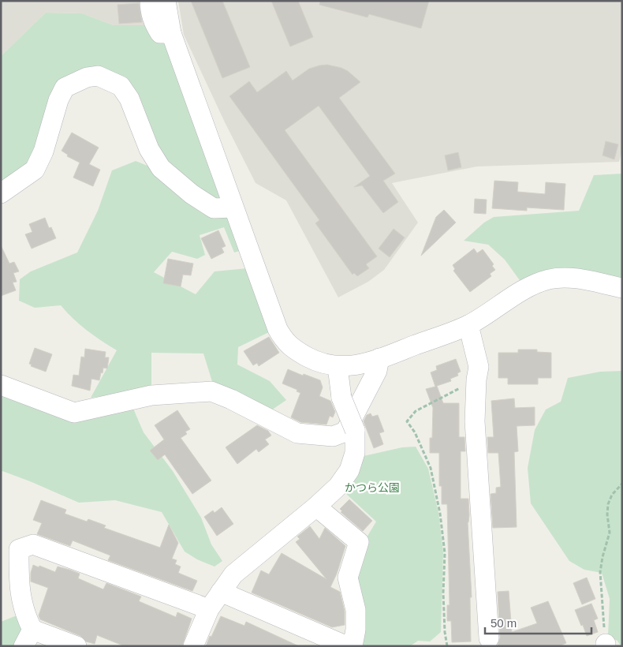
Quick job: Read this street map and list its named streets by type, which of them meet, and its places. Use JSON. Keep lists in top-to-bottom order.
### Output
{
  "parks": ["かつら公園"],
  "scale_bar": "50 m"
}
